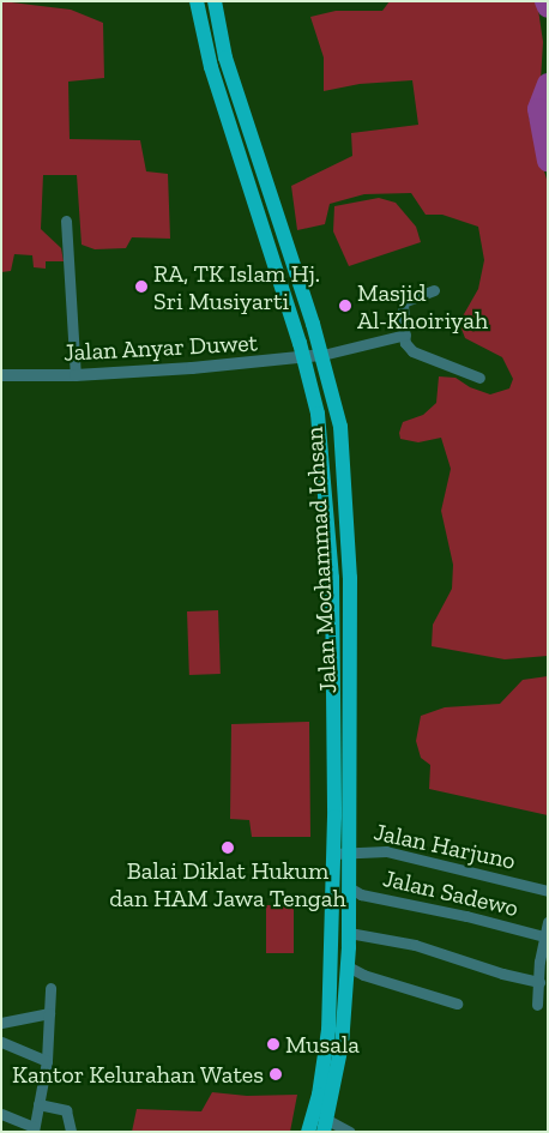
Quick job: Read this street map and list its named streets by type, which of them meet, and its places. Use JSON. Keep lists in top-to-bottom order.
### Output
{
  "streets": {
    "main road": ["Jalan Mochammad Ichsan"],
    "street": ["Jalan Anyar Duwet", "Jalan Harjuno", "Jalan Sadewo"]
  },
  "crossings": [
    ["Jalan Anyar Duwet", "Jalan Mochammad Ichsan"],
    ["Jalan Mochammad Ichsan", "Jalan Harjuno"],
    ["Jalan Mochammad Ichsan", "Jalan Sadewo"]
  ],
  "places": [
    "RA, TK Islam Hj. Sri Musiyarti",
    "Masjid Al-Khoiriyah",
    "Balai Diklat Hukum dan HAM Jawa Tengah",
    "Musala",
    "Kantor Kelurahan Wates"
  ]
}
